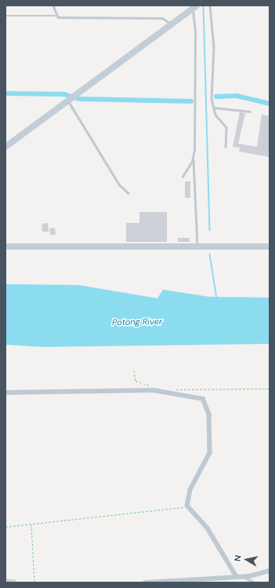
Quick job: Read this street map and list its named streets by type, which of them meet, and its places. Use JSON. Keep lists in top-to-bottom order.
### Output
{
  "water": ["Potong River"],
  "north": "left"
}
